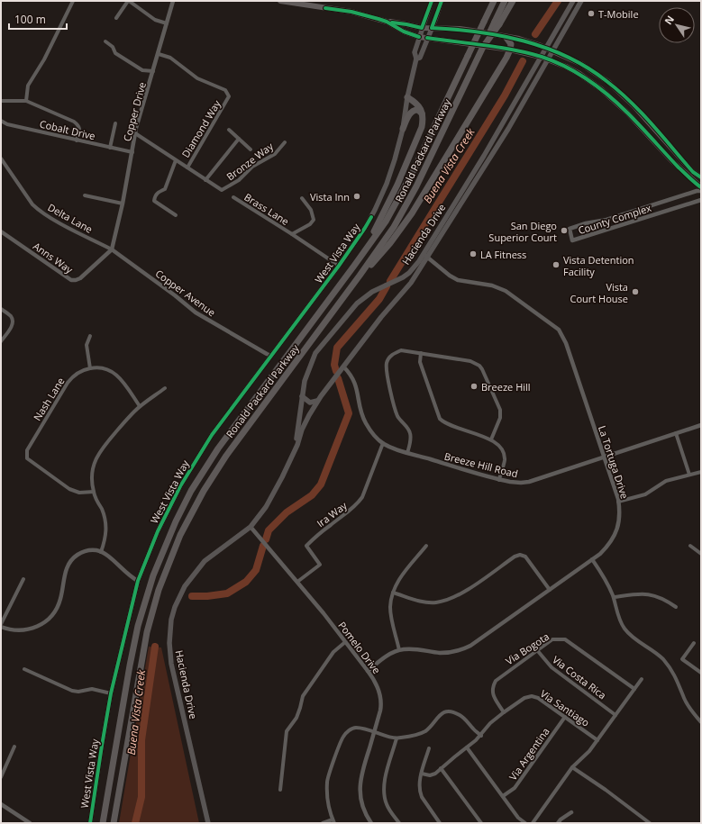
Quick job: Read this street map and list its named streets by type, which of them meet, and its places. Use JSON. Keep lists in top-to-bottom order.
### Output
{
  "streets": {
    "highway": ["Ronald Packard Parkway"],
    "main road": ["Hacienda Drive", "West Vista Way"],
    "street": [
      "Copper Drive",
      "Diamond Way",
      "Cobalt Drive",
      "Bronze Way",
      "Brass Lane",
      "Delta Lane",
      "County Complex",
      "Anns Way",
      "Copper Avenue",
      "Nash Lane",
      "La Tortuga Drive",
      "Breeze Hill Road",
      "Ira Way",
      "Pomelo Drive",
      "Via Bogota",
      "Via Costa Rica",
      "Via Santiago",
      "Via Argentina"
    ]
  },
  "crossings": [
    ["Copper Drive", "Diamond Way"],
    ["Copper Drive", "Cobalt Drive"],
    ["Copper Drive", "Delta Lane"],
    ["Copper Drive", "Anns Way"],
    ["Copper Drive", "Copper Avenue"],
    ["Brass Lane", "West Vista Way"],
    ["Delta Lane", "Anns Way"],
    ["Delta Lane", "Copper Avenue"],
    ["Hacienda Drive", "La Tortuga Drive"],
    ["Hacienda Drive", "Breeze Hill Road"],
    ["Hacienda Drive", "Pomelo Drive"],
    ["West Vista Way", "Copper Avenue"],
    ["Anns Way", "Copper Avenue"],
    ["La Tortuga Drive", "Breeze Hill Road"],
    ["La Tortuga Drive", "Pomelo Drive"],
    ["Breeze Hill Road", "Ira Way"],
    ["Ira Way", "Pomelo Drive"],
    ["Via Bogota", "Via Costa Rica"],
    ["Via Bogota", "Via Santiago"],
    ["Via Santiago", "Via Argentina"]
  ],
  "water": ["Buena Vista Creek"],
  "places": [
    "T-Mobile",
    "Vista Inn",
    "San Diego Superior Court",
    "LA Fitness",
    "Vista Detention Facility",
    "Vista Court House",
    "Breeze Hill"
  ],
  "scale_bar": "100 m",
  "north": "top left"
}
